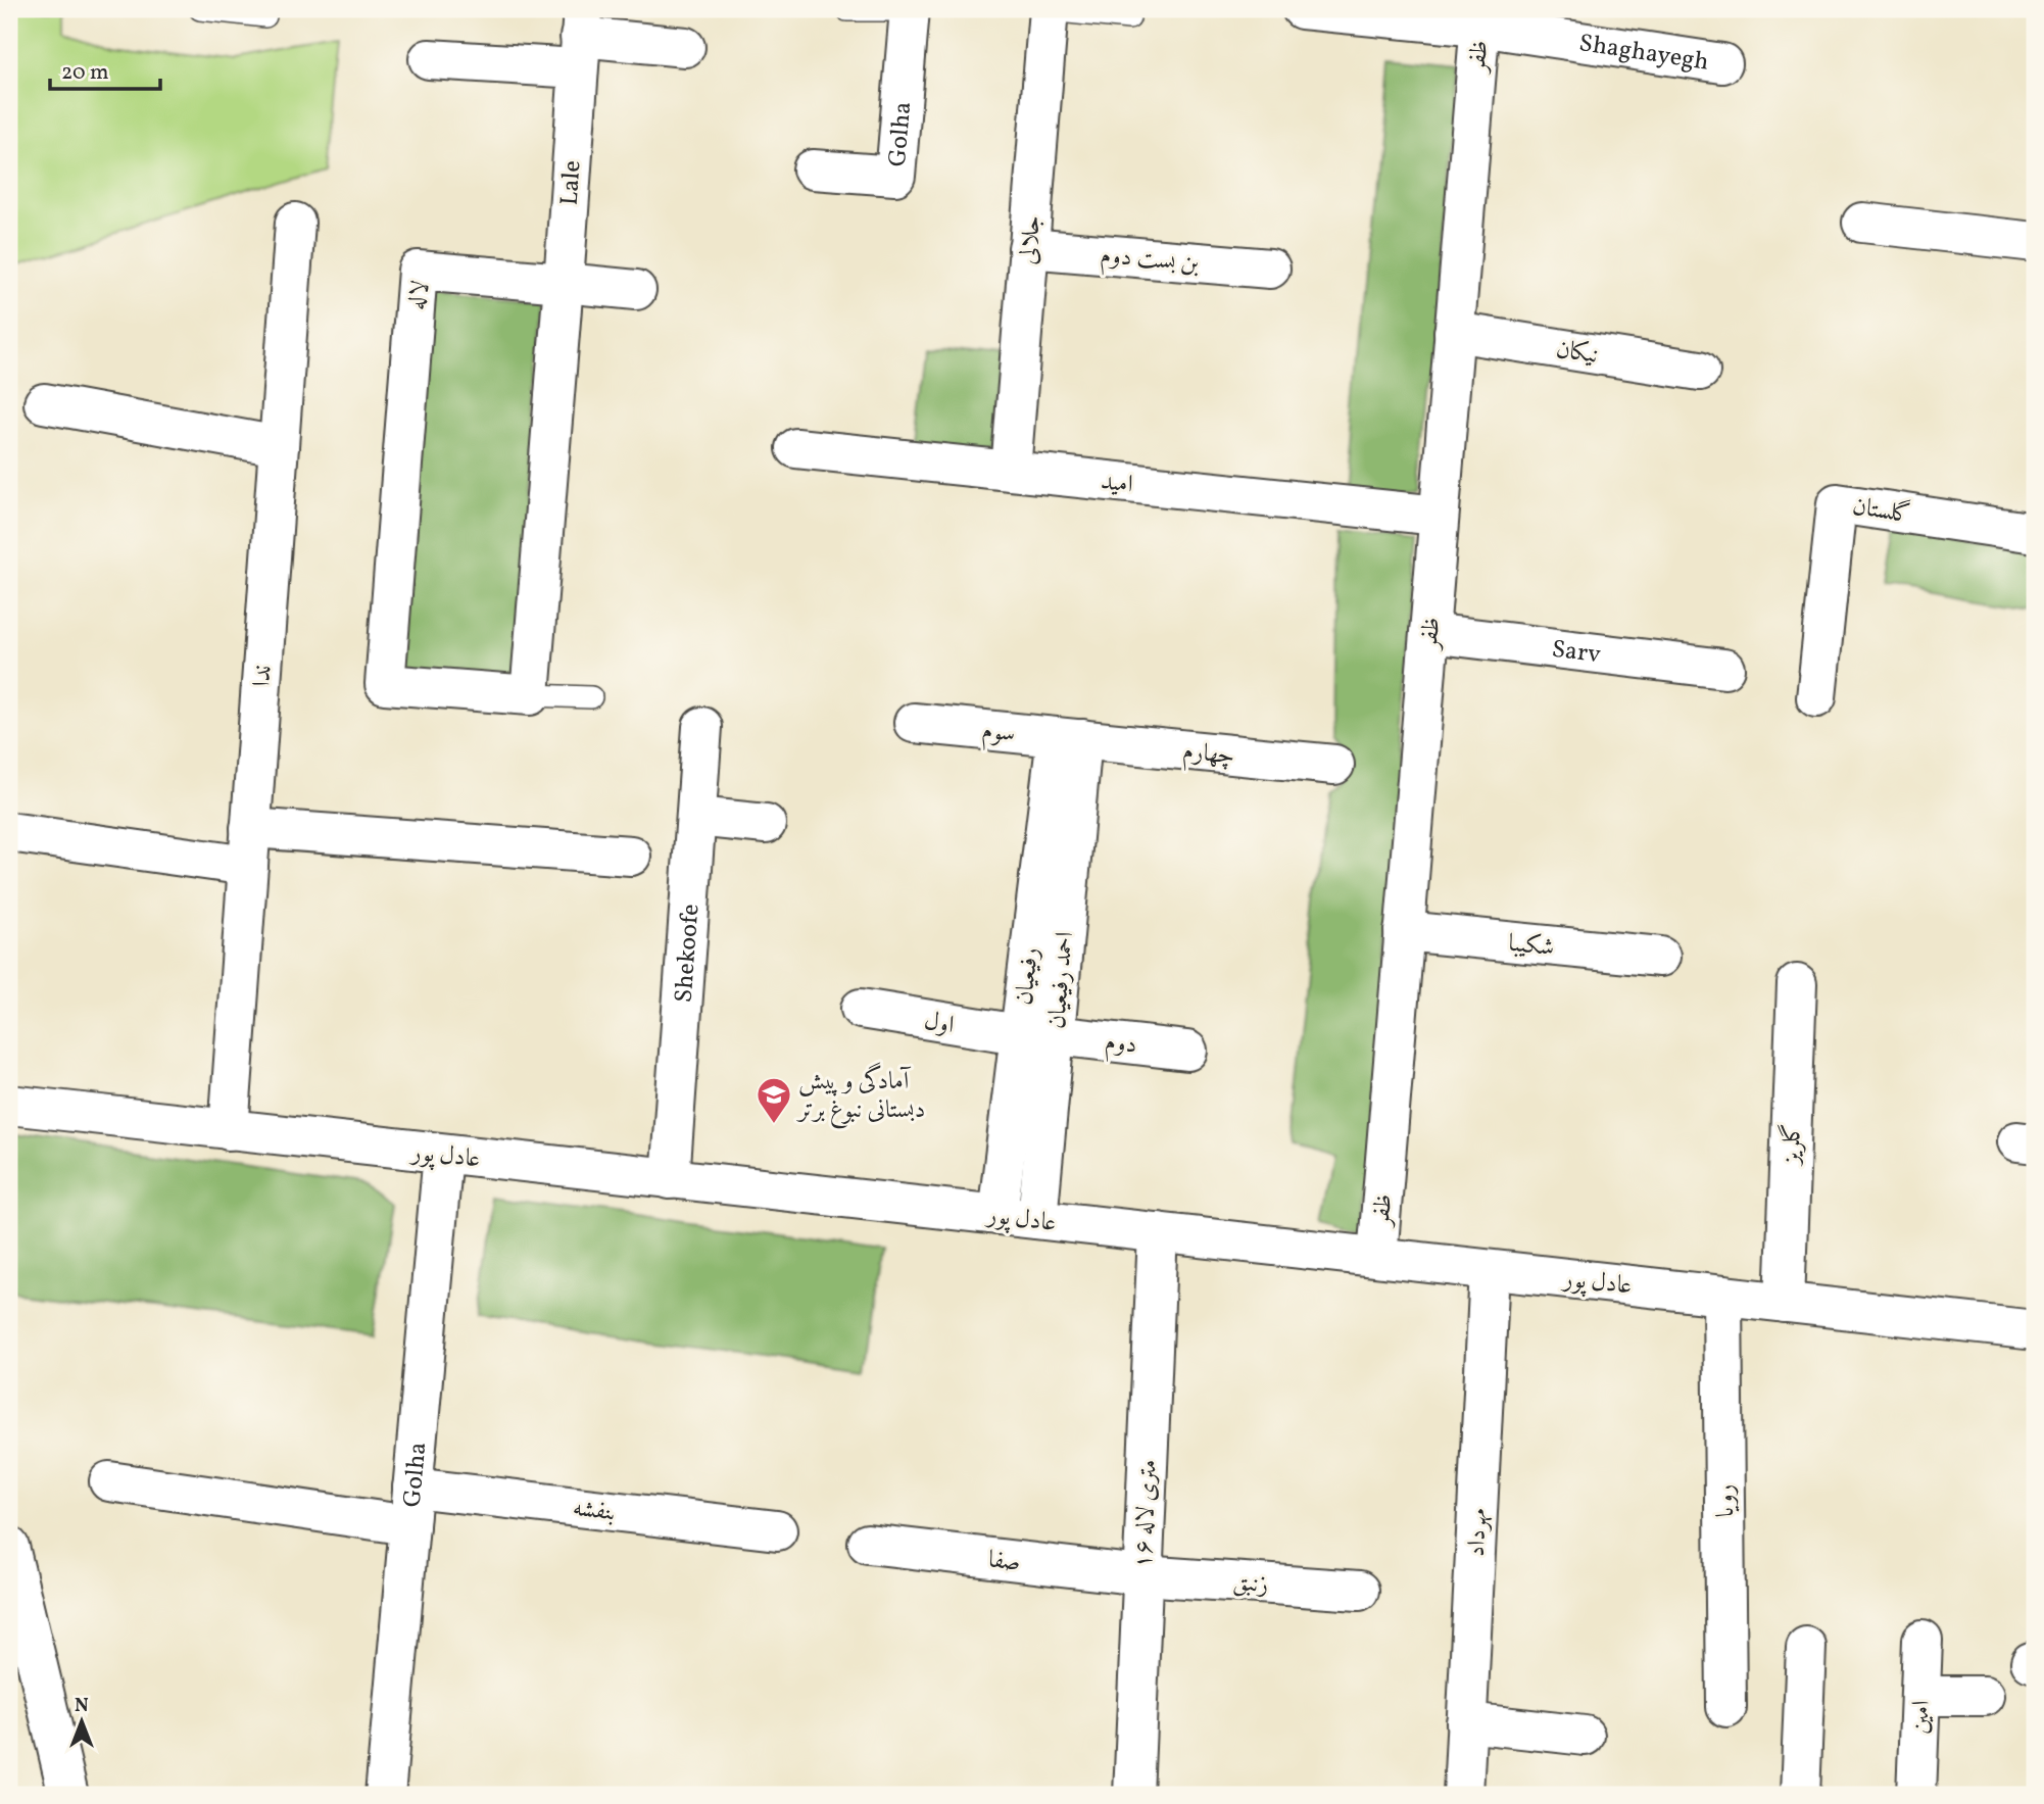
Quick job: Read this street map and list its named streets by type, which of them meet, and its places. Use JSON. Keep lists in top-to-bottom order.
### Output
{
  "streets": {
    "street": [
      "Shaghayegh",
      "ظفر",
      "Golha",
      "Lale",
      "جلالی",
      "بن بست دوم",
      "لاله",
      "نیکان",
      "امید",
      "گلستان",
      "Sarv",
      "ندا",
      "سوم",
      "چهارم",
      "شکیبا",
      "Shekoofe",
      "رفیعیان",
      "احمد رفیعیان",
      "اول",
      "دوم",
      "گلریز",
      "عادل پور",
      "رویا",
      "بنفشه",
      "۱۶ متری لاله",
      "مهرداد",
      "صفا",
      "زنبق",
      "امین"
    ]
  },
  "crossings": [
    ["Shaghayegh", "ظفر"],
    ["ظفر", "نیکان"],
    ["ظفر", "امید"],
    ["ظفر", "Sarv"],
    ["ظفر", "شکیبا"],
    ["ظفر", "عادل پور"],
    ["Golha", "عادل پور"],
    ["Golha", "بنفشه"],
    ["Lale", "لاله"],
    ["جلالی", "بن بست دوم"],
    ["جلالی", "امید"],
    ["ندا", "عادل پور"],
    ["سوم", "چهارم"],
    ["سوم", "احمد رفیعیان"],
    ["چهارم", "احمد رفیعیان"],
    ["Shekoofe", "عادل پور"],
    ["رفیعیان", "احمد رفیعیان"],
    ["رفیعیان", "اول"],
    ["رفیعیان", "دوم"],
    ["رفیعیان", "عادل پور"],
    ["احمد رفیعیان", "اول"],
    ["احمد رفیعیان", "دوم"],
    ["احمد رفیعیان", "عادل پور"],
    ["اول", "دوم"],
    ["گلریز", "عادل پور"],
    ["عادل پور", "رویا"],
    ["عادل پور", "۱۶ متری لاله"],
    ["عادل پور", "مهرداد"],
    ["۱۶ متری لاله", "صفا"],
    ["۱۶ متری لاله", "زنبق"],
    ["صفا", "زنبق"]
  ],
  "places": {
    "school or university": ["آمادگی و پیش دبستانی نبوغ برتر"]
  },
  "scale_bar": "20 m",
  "north": "top"
}
